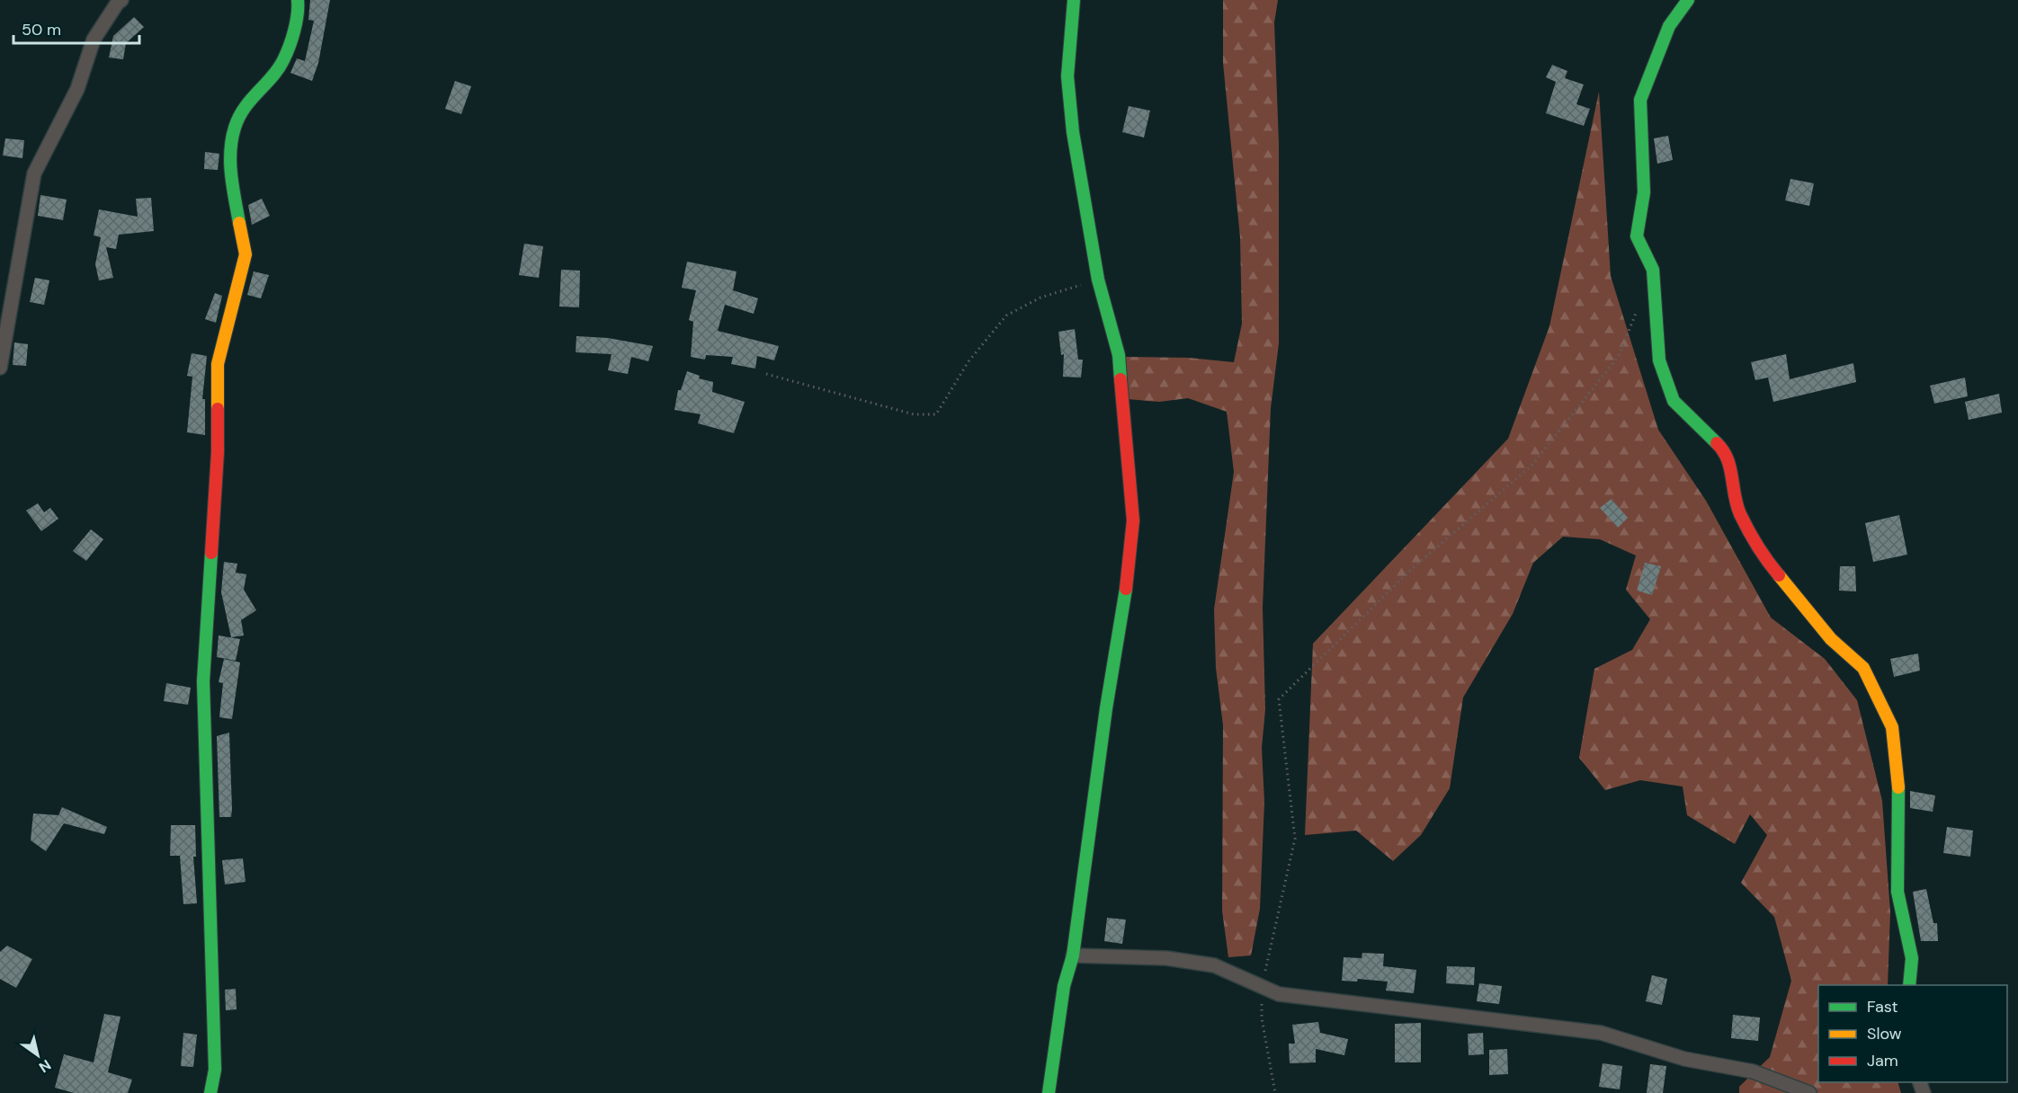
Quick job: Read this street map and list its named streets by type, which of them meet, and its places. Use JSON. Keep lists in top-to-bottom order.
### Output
{
  "legend": ["Fast", "Slow", "Jam"],
  "scale_bar": "50 m",
  "north": "bottom right"
}
